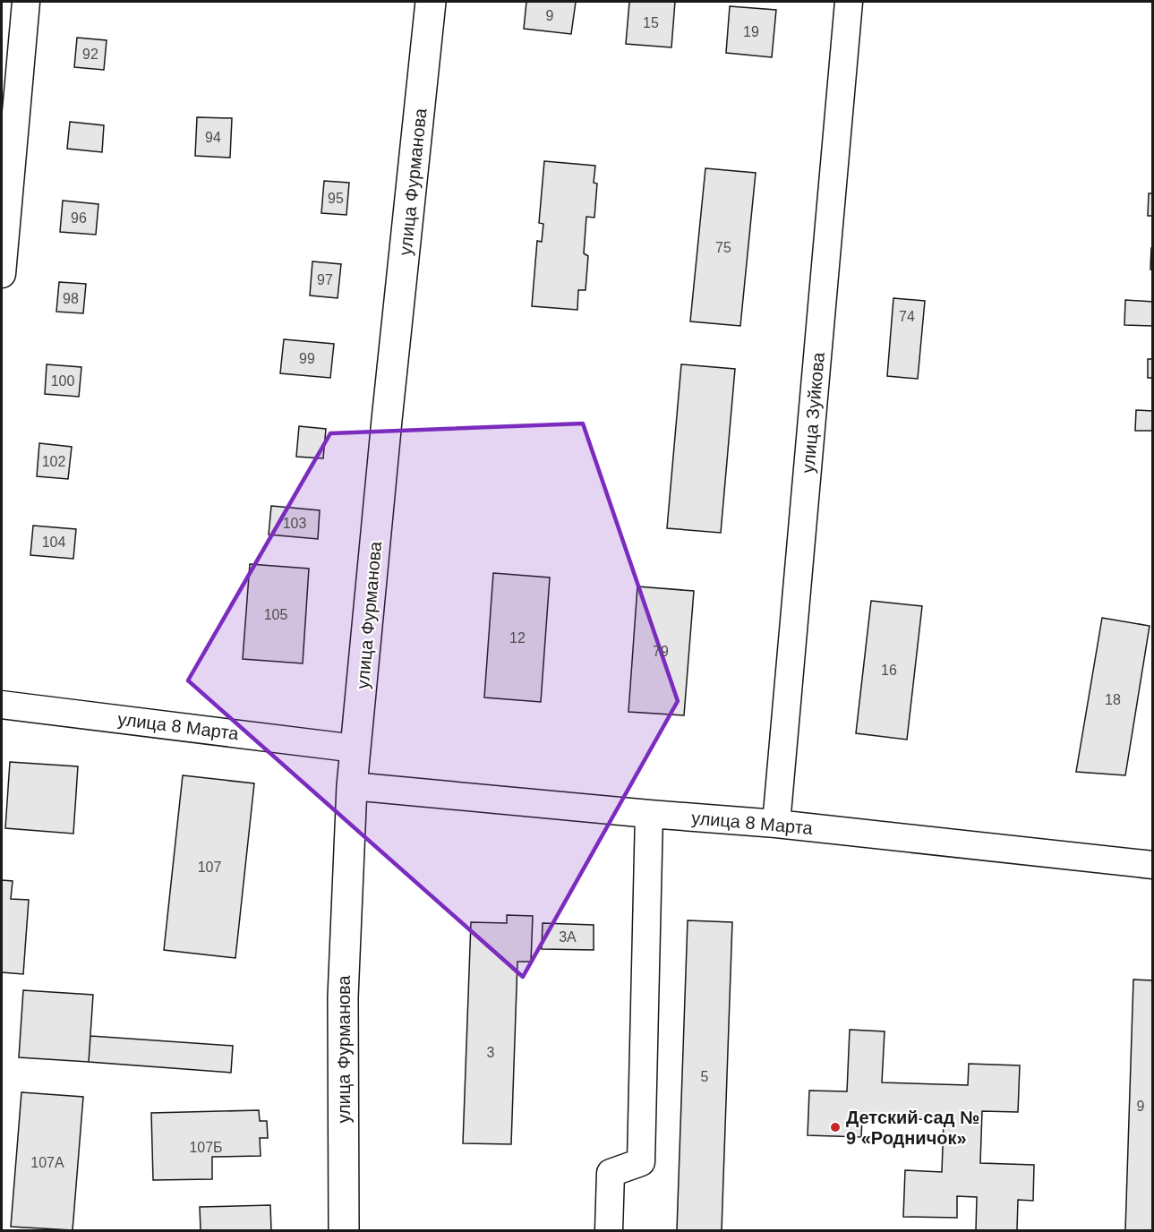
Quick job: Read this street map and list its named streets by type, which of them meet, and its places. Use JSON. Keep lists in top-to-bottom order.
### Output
{
  "streets": {
    "main road": ["улица Фурманова"],
    "street": ["улица Зуйкова", "улица 8 Марта"]
  },
  "crossings": [
    ["улица Фурманова", "улица 8 Марта"],
    ["улица Зуйкова", "улица 8 Марта"]
  ],
  "places": ["Детский сад № 9 «Родничок»"],
  "house_numbers": [
    "9",
    "15",
    "19",
    "92",
    "94",
    "95",
    "96",
    "75",
    "97",
    "98",
    "74",
    "99",
    "100",
    "102",
    "103",
    "104",
    "105",
    "12",
    "79",
    "16",
    "18",
    "107",
    "3А",
    "3",
    "5",
    "9",
    "107Б",
    "107А"
  ]
}
